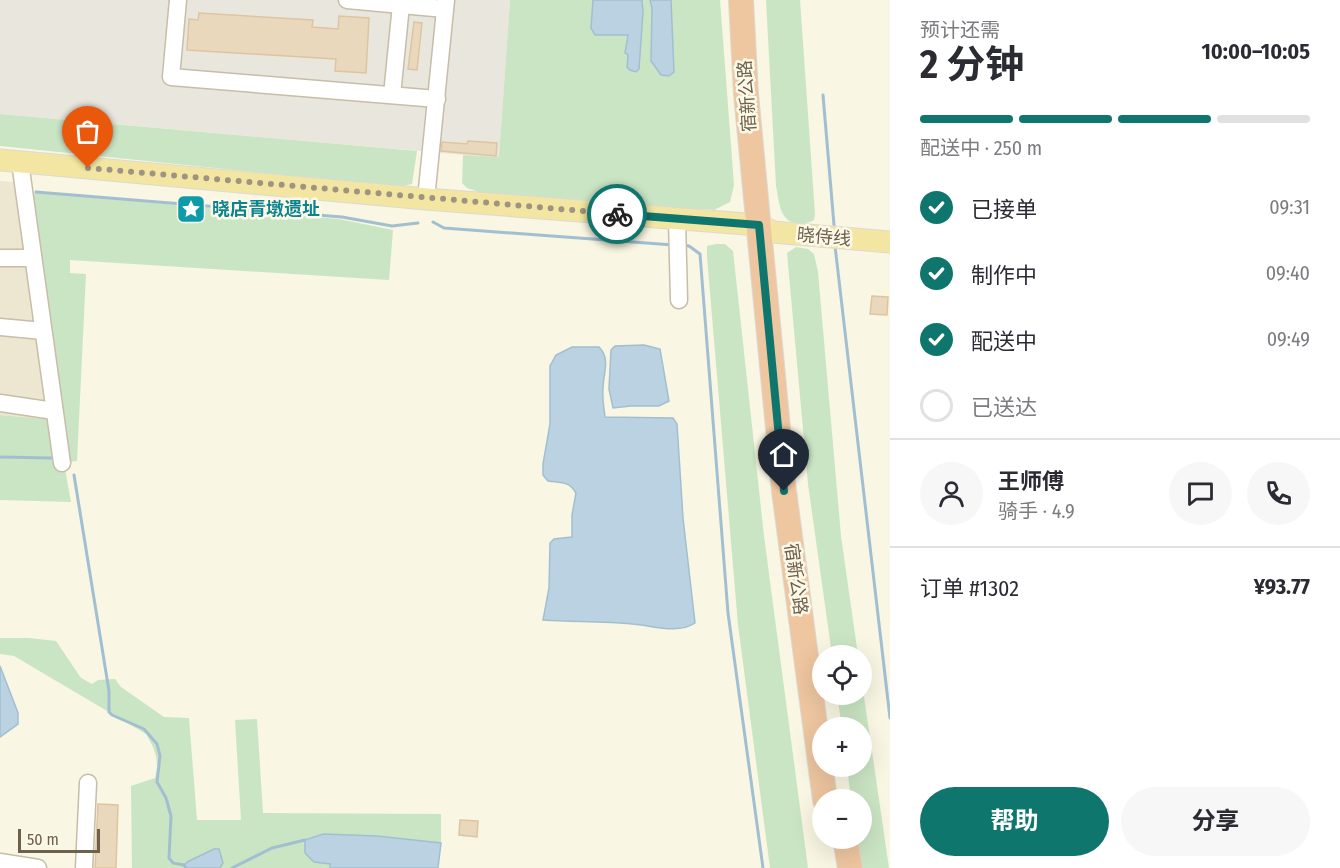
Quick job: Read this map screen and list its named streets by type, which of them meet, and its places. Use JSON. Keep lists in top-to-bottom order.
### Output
{
  "streets": {
    "highway": ["宿新公路"],
    "main road": ["晓侍线"]
  },
  "crossings": [
    ["宿新公路", "晓侍线"]
  ],
  "places": {
    "place": ["晓店青墩遗址"]
  },
  "scale_bar": "50 m",
  "page": {
    "heading": ["2 分钟", "预计还需", "10:00–10:05"],
    "panel": [
      "王师傅",
      "骑手 · 4.9",
      "订单 #1302",
      "¥93.77"
    ],
    "bar": "配送中 · 250 m",
    "list": [
      ["已接单", "09:31"],
      ["制作中", "09:40"],
      ["配送中", "09:49"],
      "已送达"
    ],
    "map_buttons": ["+", "−"],
    "buttons": ["帮助", "分享"],
    "scale": "50 m"
  }
}
